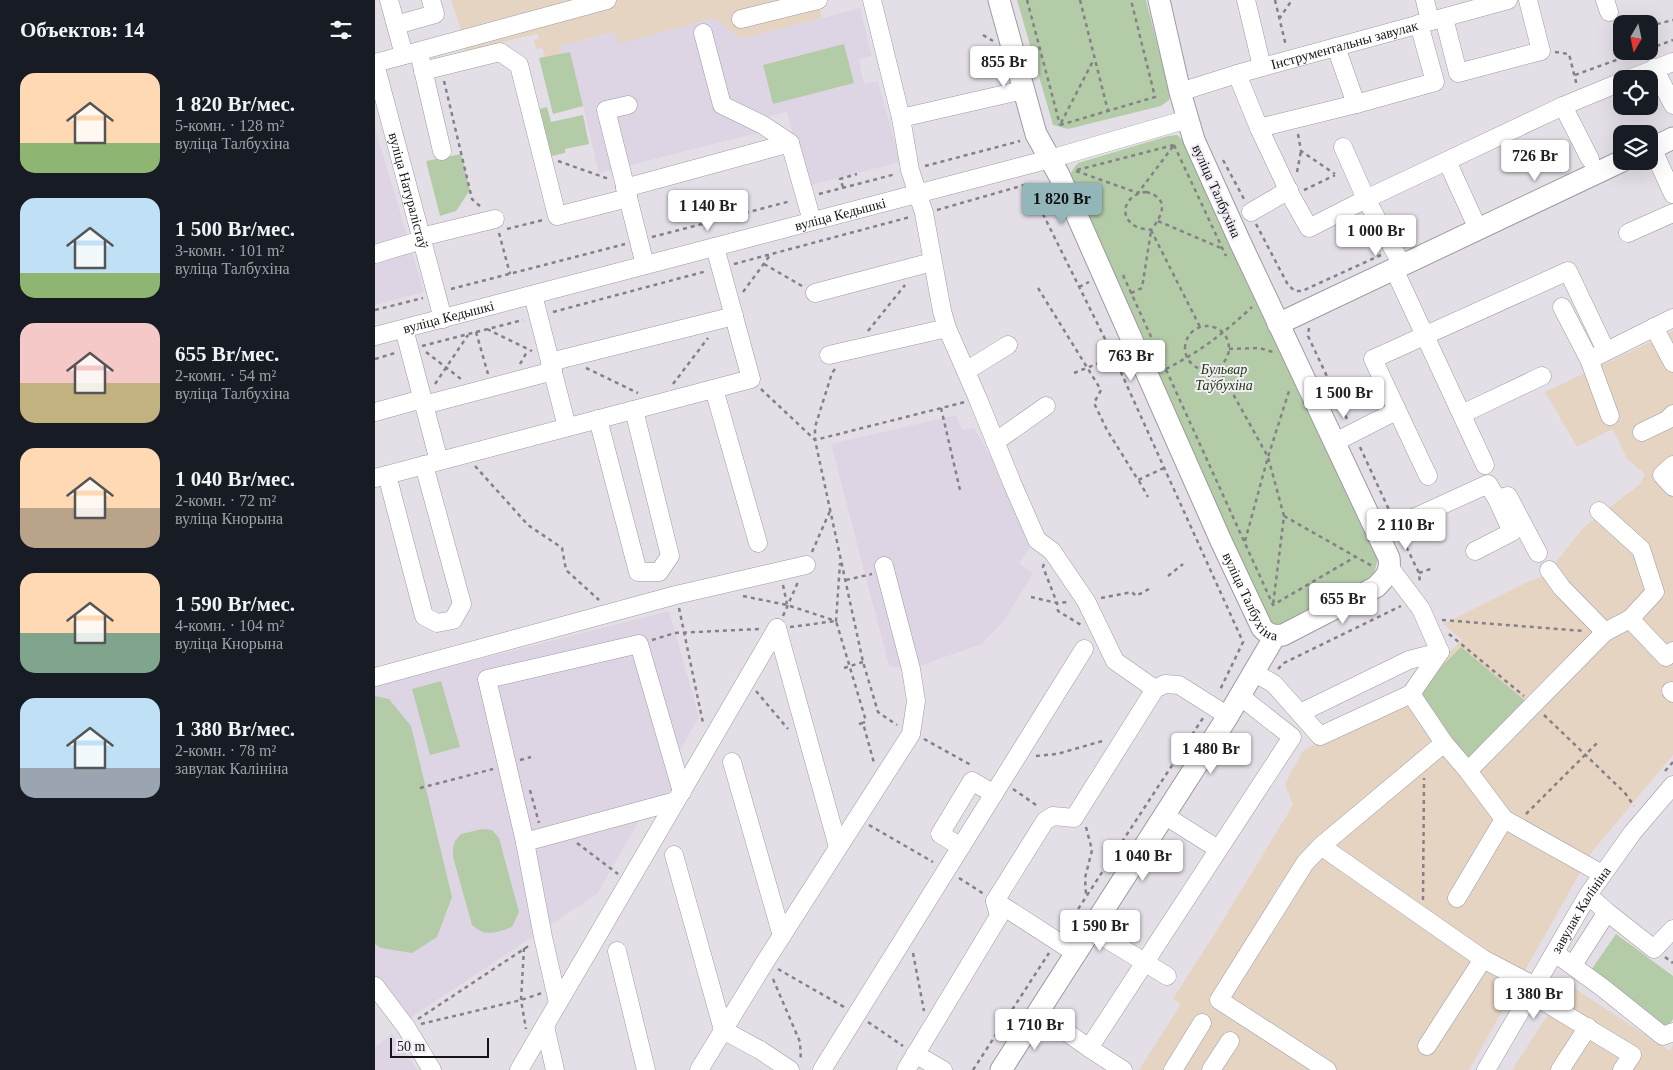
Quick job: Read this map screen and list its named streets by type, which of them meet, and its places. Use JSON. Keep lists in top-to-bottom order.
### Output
{
  "streets": {
    "main road": ["вуліца Талбухіна"],
    "street": [
      "Інструментальны завулак",
      "вуліца Натуралістаў",
      "вуліца Кедышкі",
      "завулак Калініна"
    ]
  },
  "crossings": [
    ["Інструментальны завулак", "вуліца Талбухіна"],
    ["вуліца Натуралістаў", "вуліца Кедышкі"],
    ["вуліца Талбухіна", "вуліца Кедышкі"]
  ],
  "parks": ["Бульвар Таўбухіна"],
  "scale_bar": "50 m",
  "north": "bottom",
  "page": {
    "heading": "Объектов: 14",
    "price": [
      "855 Br",
      "726 Br",
      "1 820 Br",
      "1 140 Br",
      "1 000 Br",
      "763 Br",
      "1 500 Br",
      "2 110 Br",
      "655 Br",
      "1 480 Br",
      "1 040 Br",
      "1 590 Br",
      "1 380 Br",
      "1 710 Br"
    ],
    "list": [
      {
        "name": "1 820 Br/мес.",
        "note": "5-комн. · 128 m² · вуліца Талбухіна"
      },
      {
        "name": "1 500 Br/мес.",
        "note": "3-комн. · 101 m² · вуліца Талбухіна"
      },
      {
        "name": "655 Br/мес.",
        "note": "2-комн. · 54 m² · вуліца Талбухіна"
      },
      {
        "name": "1 040 Br/мес.",
        "note": "2-комн. · 72 m² · вуліца Кнорына"
      },
      {
        "name": "1 590 Br/мес.",
        "note": "4-комн. · 104 m² · вуліца Кнорына"
      },
      {
        "name": "1 380 Br/мес.",
        "note": "2-комн. · 78 m² · завулак Калініна"
      }
    ],
    "scale": "50 m"
  }
}
